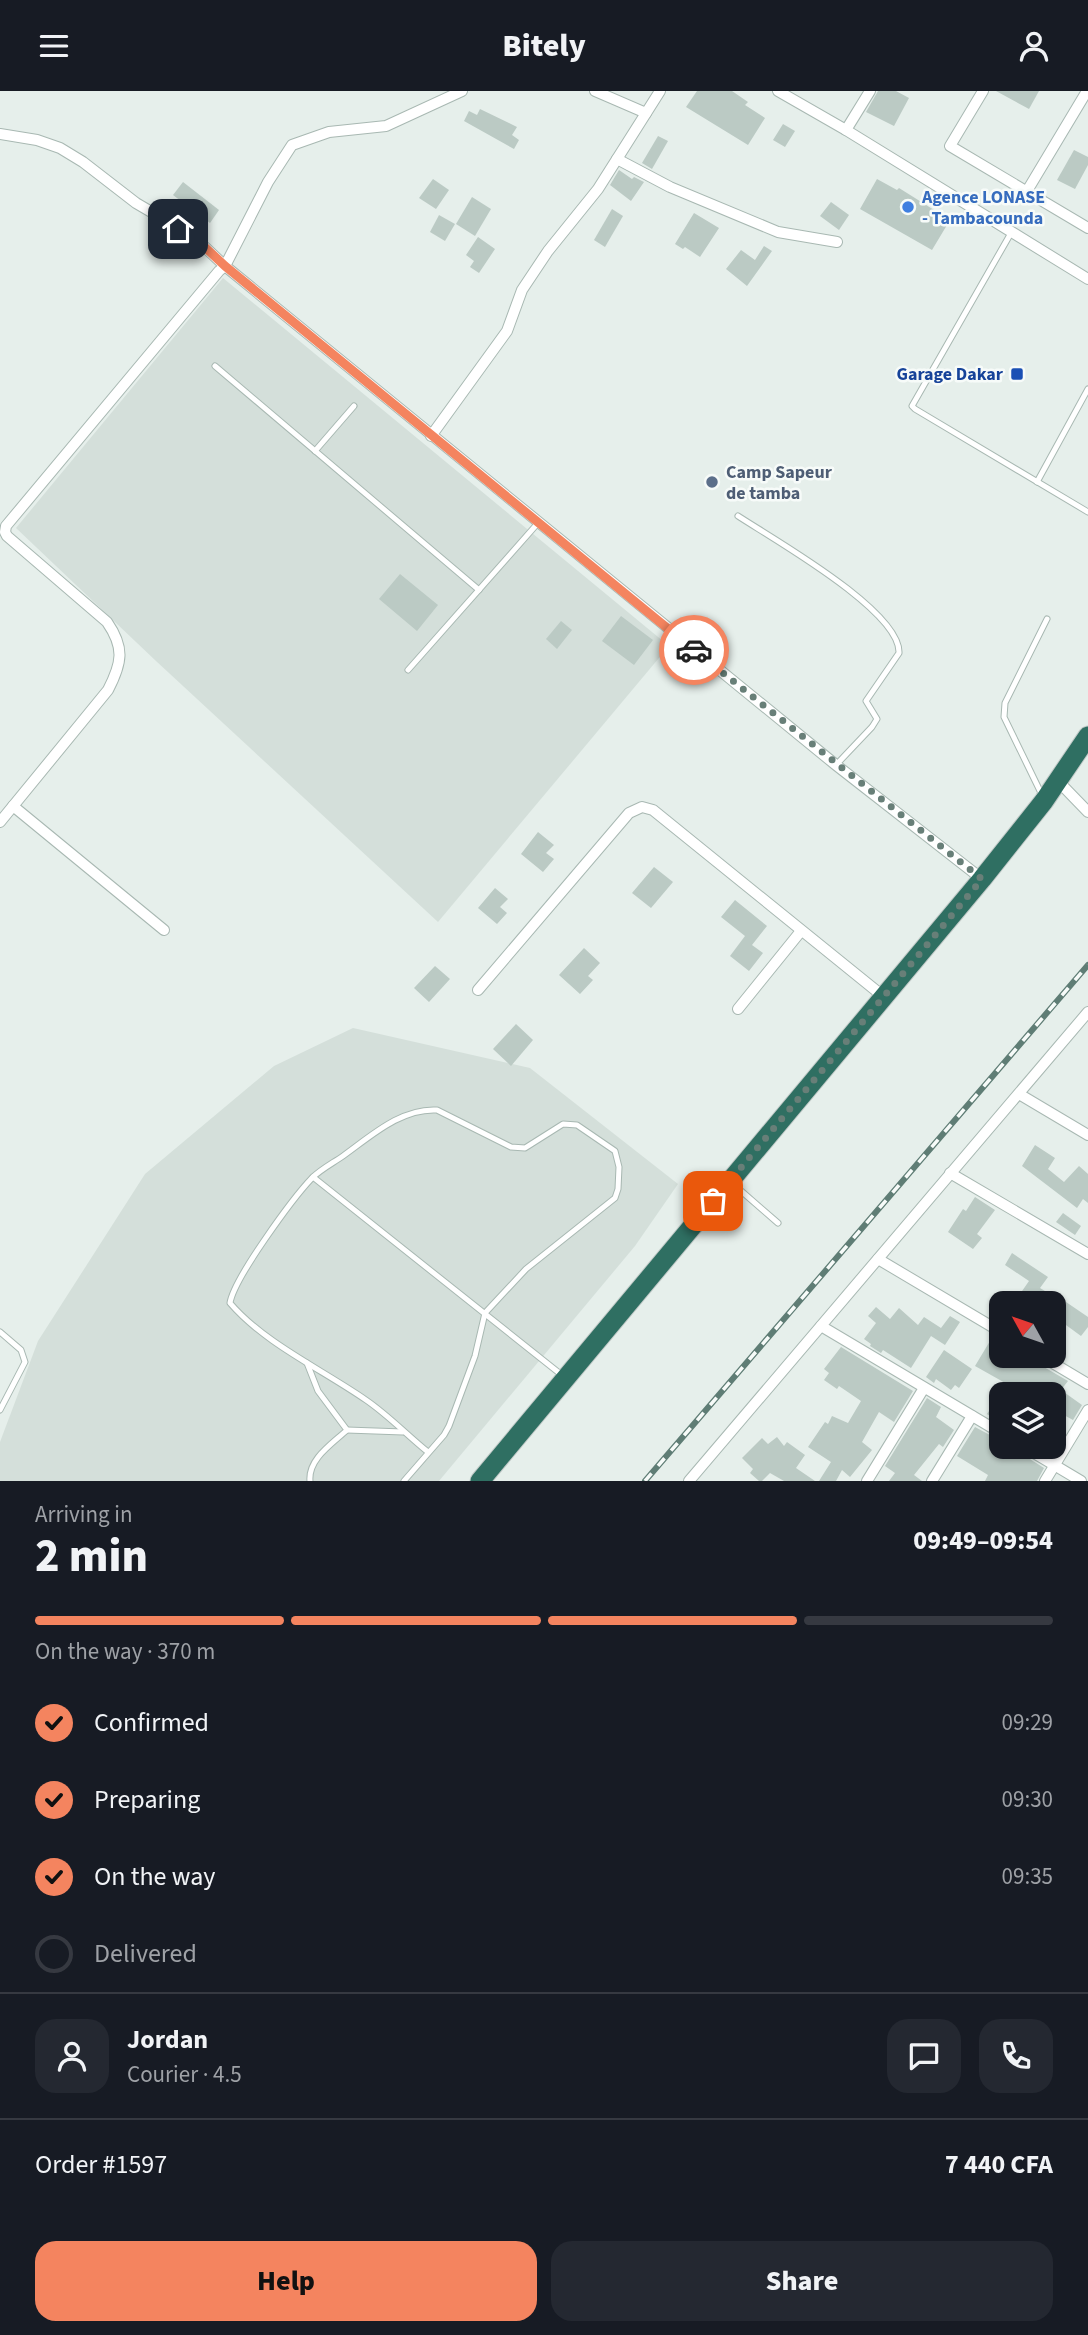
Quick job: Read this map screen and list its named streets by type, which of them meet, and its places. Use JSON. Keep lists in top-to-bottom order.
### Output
{
  "places": {
    "other": ["Agence LONASE - Tambacounda", "Camp Sapeur de tamba"],
    "transit": ["Garage Dakar"]
  },
  "north": "top left",
  "page": {
    "header": "Bitely",
    "heading": ["2 min", "Arriving in", "09:49–09:54"],
    "panel": [
      "Jordan",
      "Courier · 4.5",
      "Order #1597",
      "7 440 CFA"
    ],
    "bar": "On the way · 370 m",
    "list": [
      ["Confirmed", "09:29"],
      ["Preparing", "09:30"],
      ["On the way", "09:35"],
      "Delivered"
    ],
    "buttons": ["Help", "Share"]
  }
}
